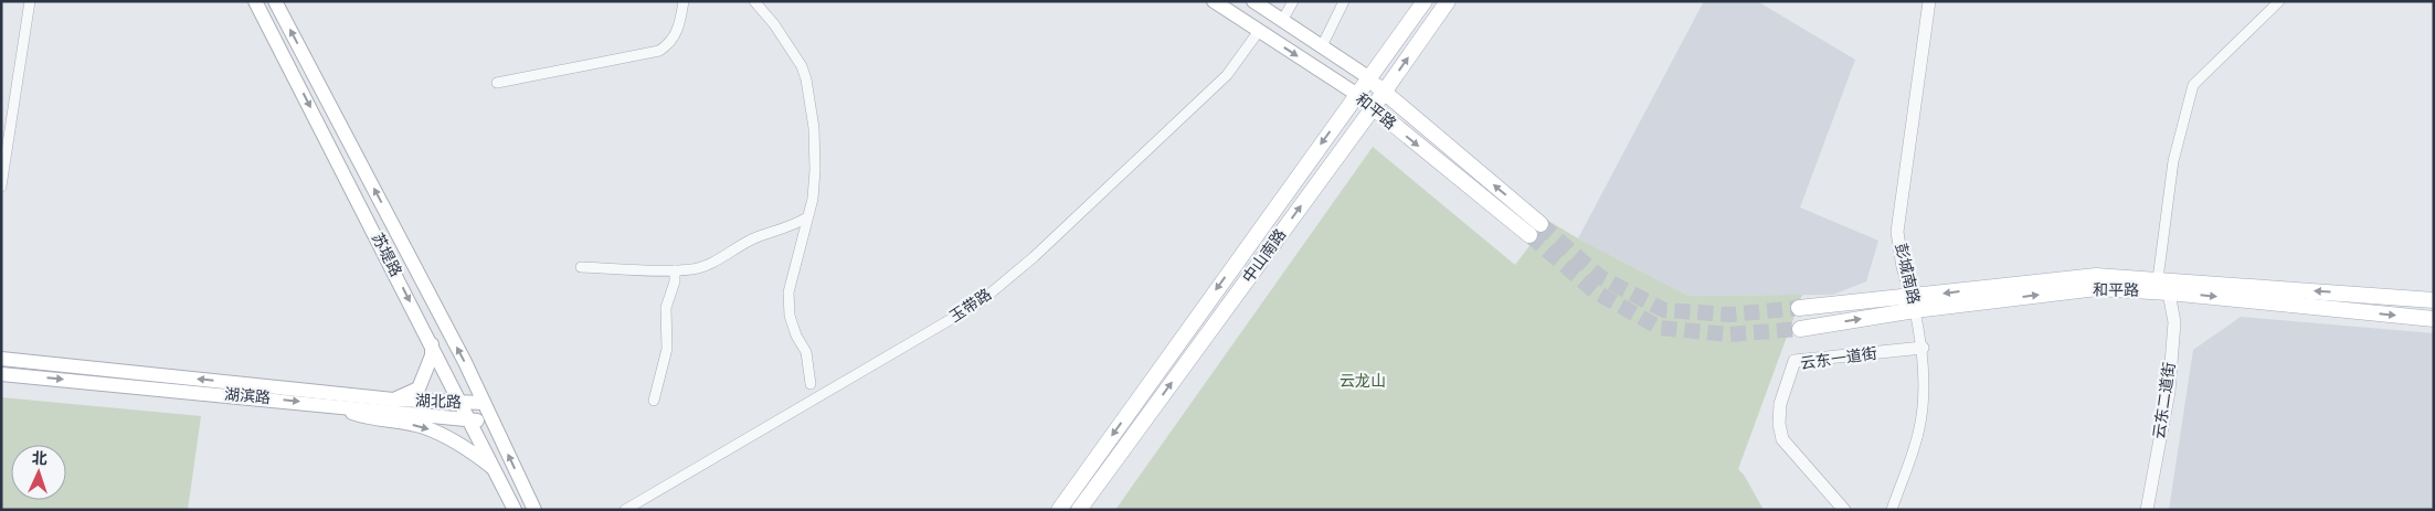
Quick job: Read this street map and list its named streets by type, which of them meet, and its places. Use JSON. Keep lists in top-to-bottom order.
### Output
{
  "streets": {
    "main road": [
      "和平路",
      "苏堤路",
      "中山南路",
      "湖滨路",
      "湖北路"
    ],
    "street": [
      "彭城南路",
      "玉带路",
      "云东一道街",
      "云东二道街"
    ]
  },
  "crossings": [
    ["和平路", "中山南路"],
    ["和平路", "彭城南路"],
    ["和平路", "玉带路"],
    ["和平路", "云东二道街"],
    ["苏堤路", "湖滨路"],
    ["苏堤路", "湖北路"],
    ["彭城南路", "云东一道街"],
    ["湖滨路", "湖北路"]
  ],
  "parks": ["云龙山"],
  "north": "top"
}
